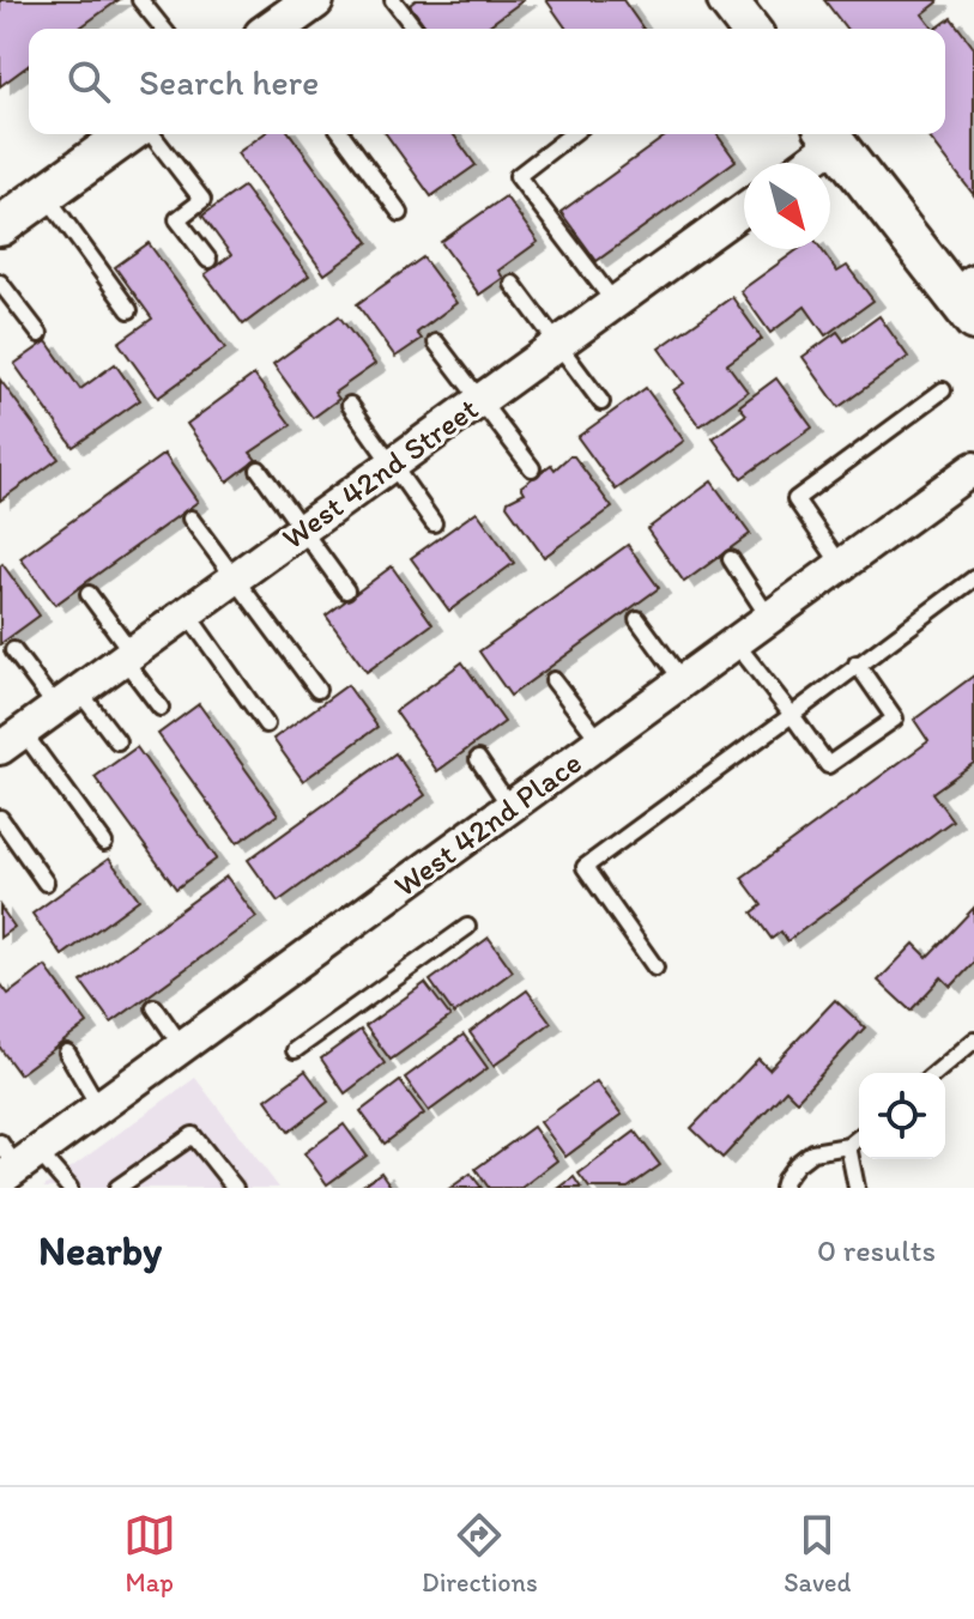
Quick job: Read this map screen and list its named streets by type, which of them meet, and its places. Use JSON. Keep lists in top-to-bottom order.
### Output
{
  "streets": {
    "street": ["West 42nd Street", "West 42nd Place"]
  },
  "north": "bottom right",
  "page": {
    "search": "Search here",
    "heading": ["Nearby", "0 results"],
    "nav": ["Map", "Directions", "Saved"]
  }
}
